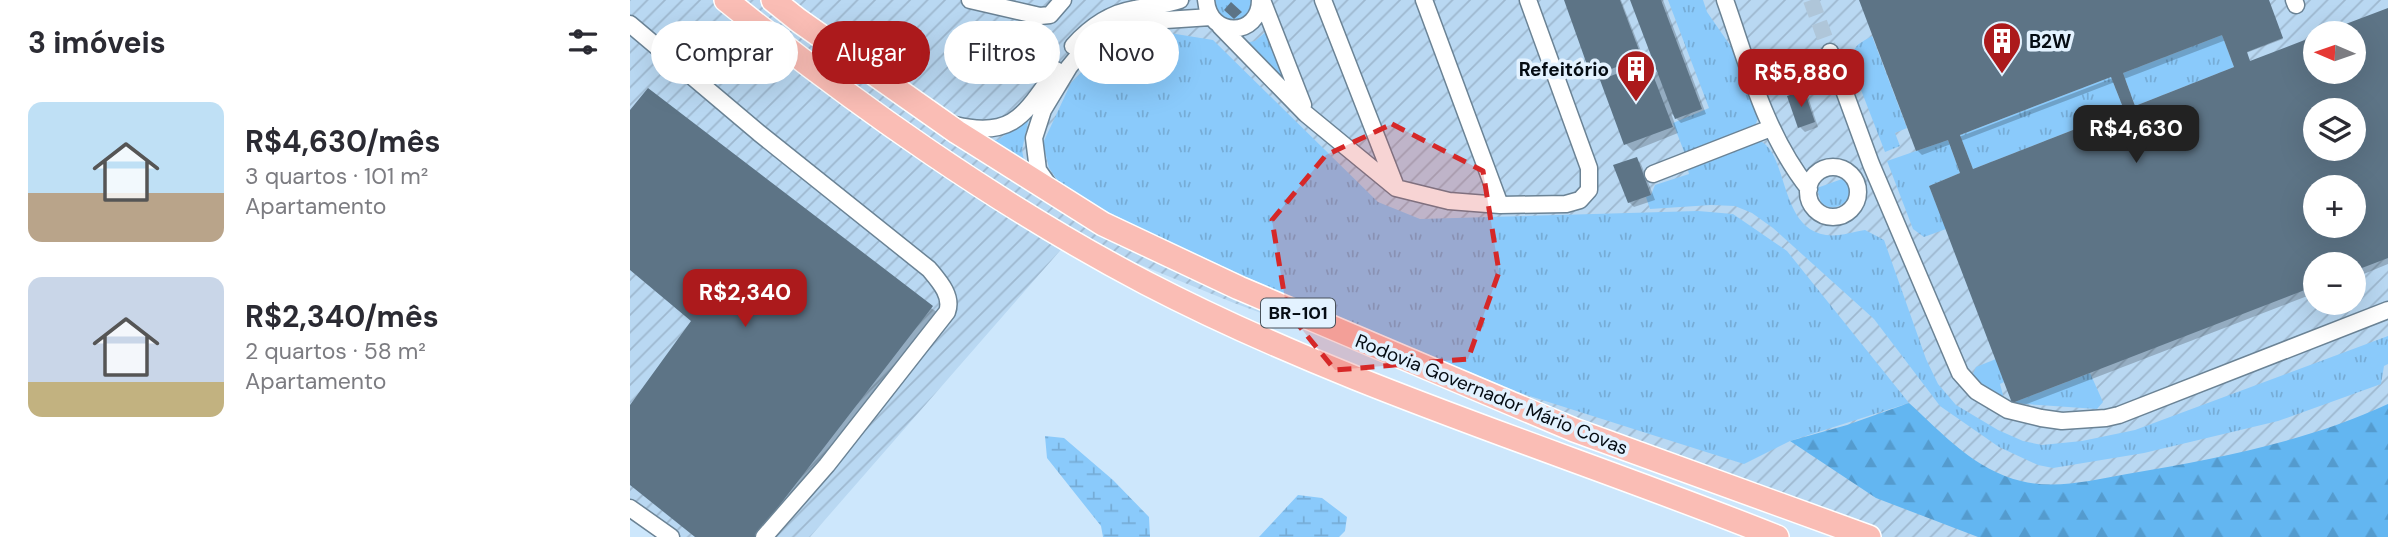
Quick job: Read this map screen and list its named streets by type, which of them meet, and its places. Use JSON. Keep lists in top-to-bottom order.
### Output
{
  "streets": {
    "highway": ["BR-101", "Rodovia Governador Mário Covas"]
  },
  "places": {
    "building": ["B2W", "Refeitório"]
  },
  "north": "left",
  "page": {
    "heading": "3 imóveis",
    "map_buttons": ["+", "−"],
    "chip": [
      "Comprar",
      "Alugar",
      "Filtros",
      "Novo"
    ],
    "price": ["R$5,880", "R$4,630", "R$2,340"],
    "list": [
      {
        "name": "R$4,630/mês",
        "note": "3 quartos · 101 m² · Apartamento"
      },
      {
        "name": "R$2,340/mês",
        "note": "2 quartos · 58 m² · Apartamento"
      }
    ]
  }
}
